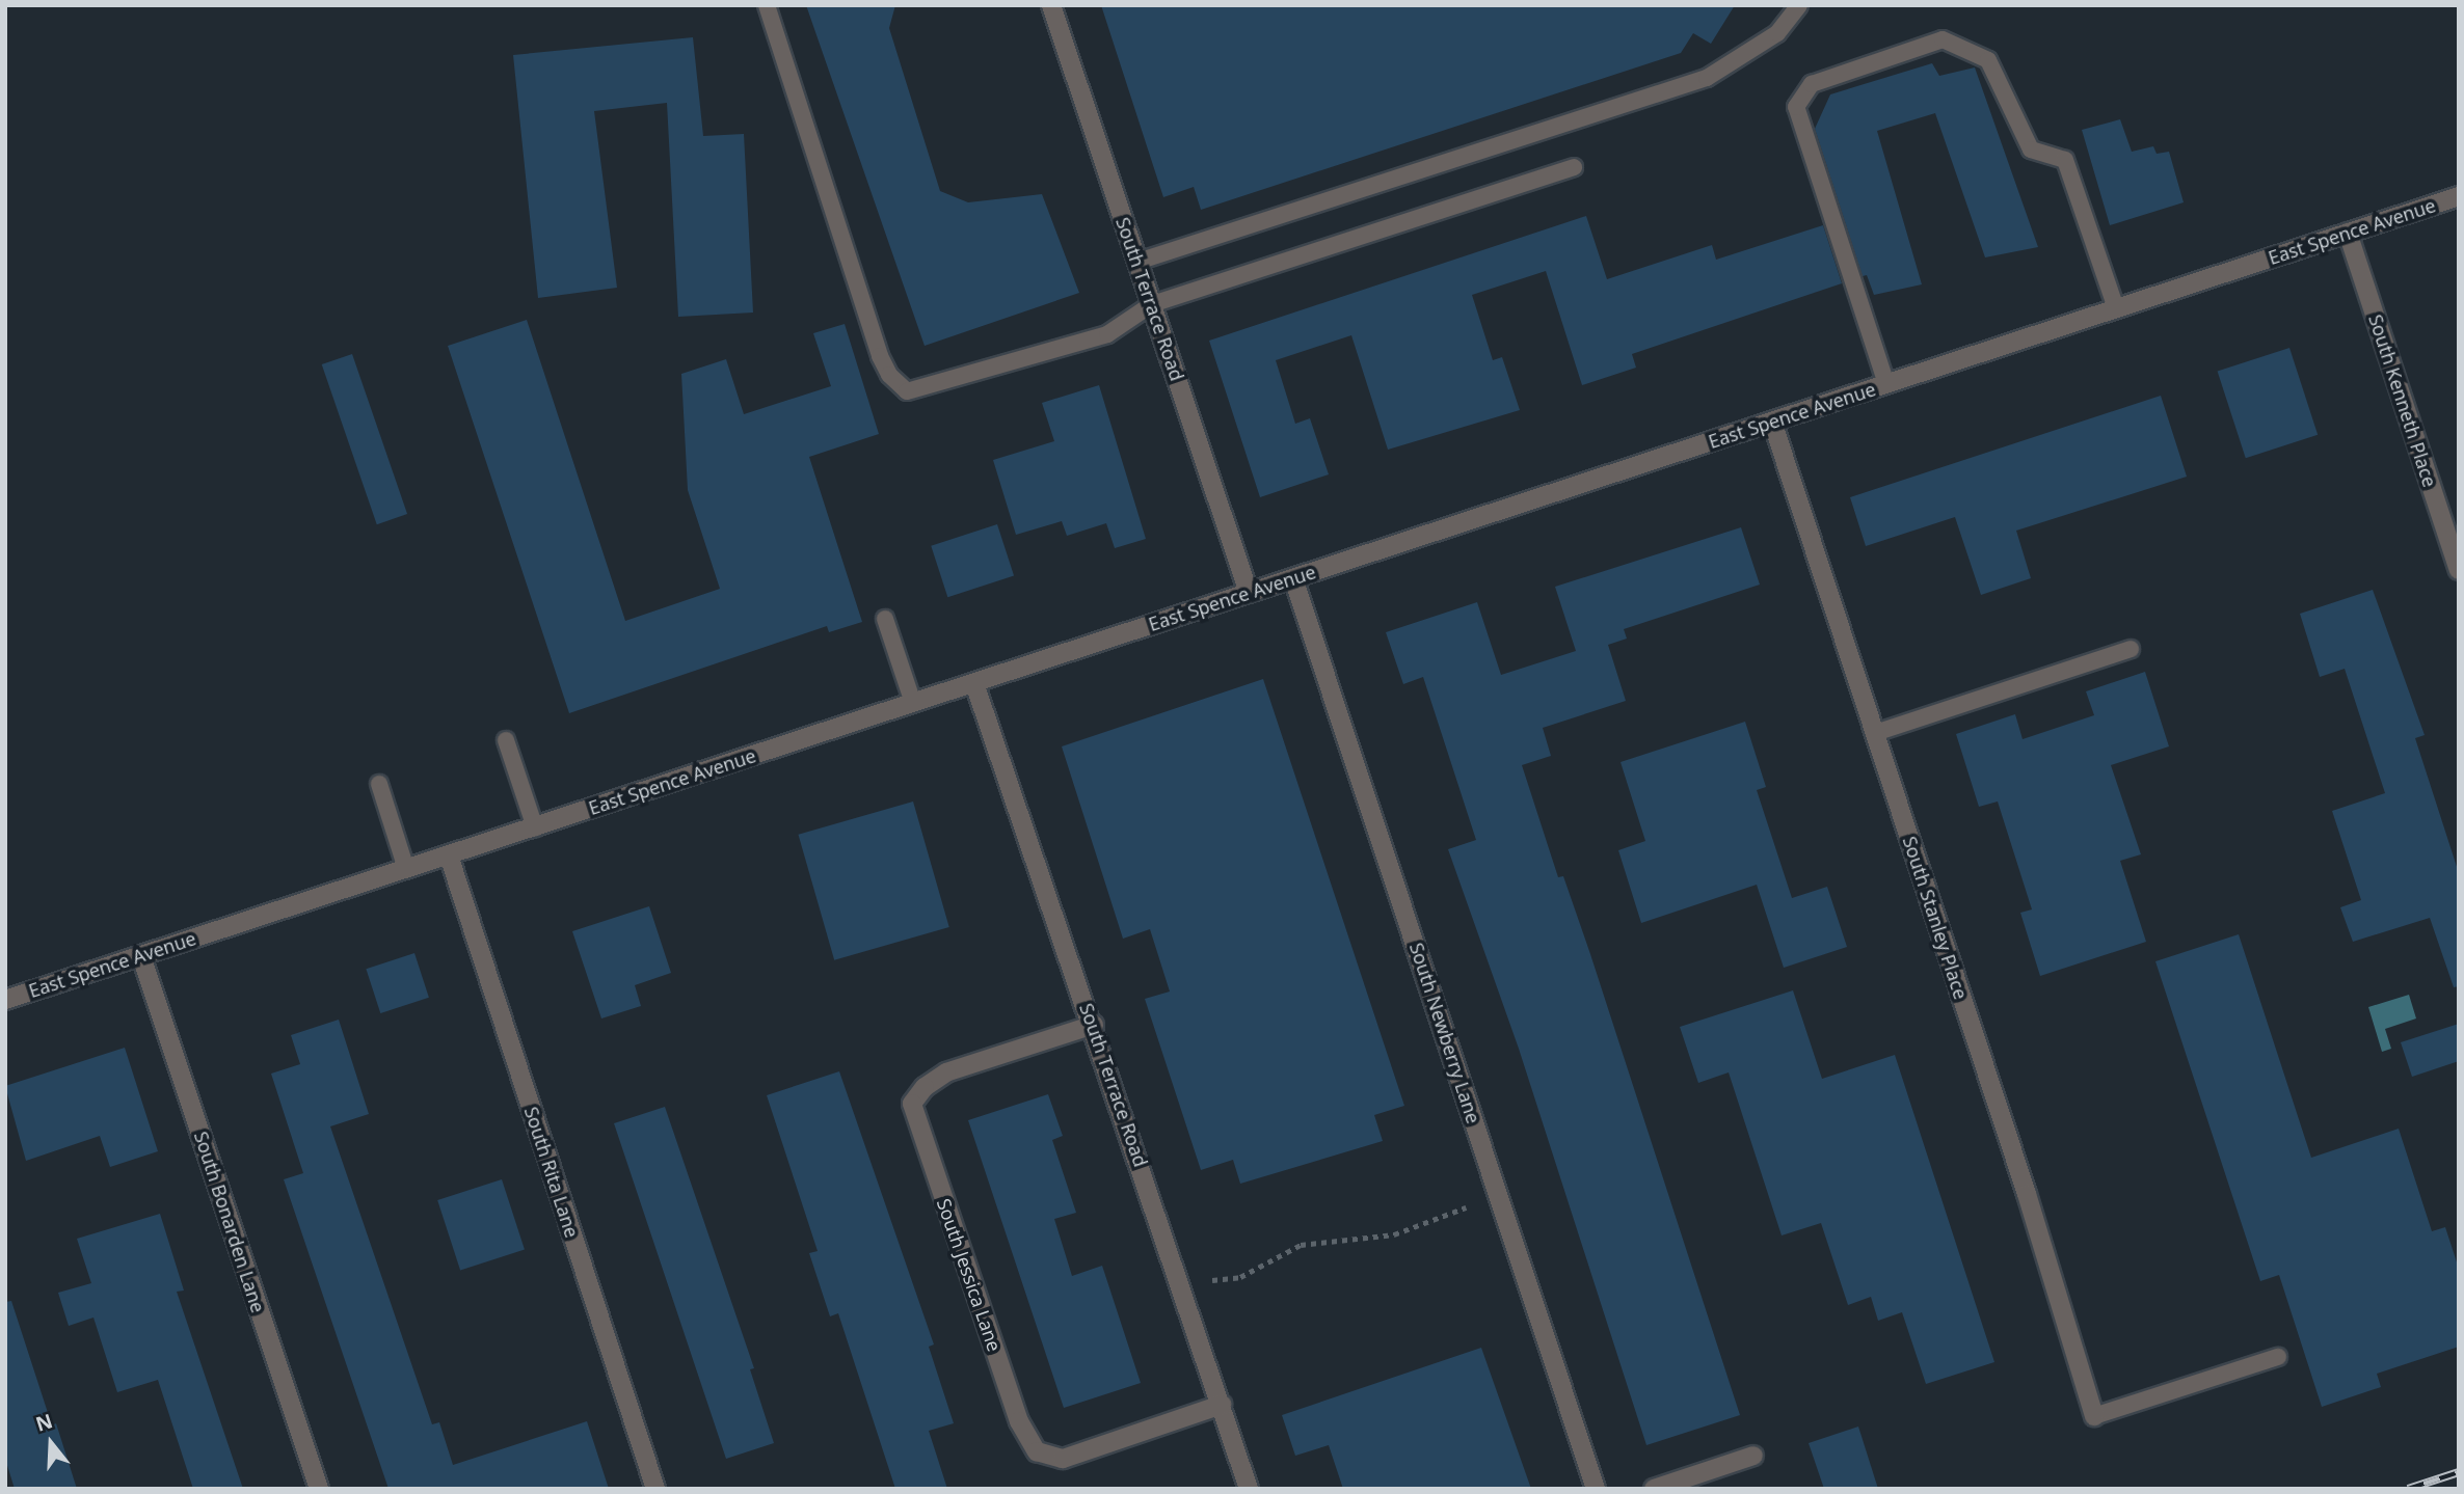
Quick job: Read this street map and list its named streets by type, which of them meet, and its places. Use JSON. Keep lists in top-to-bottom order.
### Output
{
  "streets": {
    "street": [
      "East Spence Avenue",
      "South Terrace Road",
      "South Kenneth Place",
      "South Stanley Place",
      "South Newberry Lane",
      "South Rita Lane",
      "South Bonarden Lane",
      "South Jessica Lane"
    ]
  },
  "crossings": [
    ["East Spence Avenue", "South Terrace Road"],
    ["East Spence Avenue", "South Kenneth Place"],
    ["East Spence Avenue", "South Stanley Place"],
    ["East Spence Avenue", "South Newberry Lane"],
    ["East Spence Avenue", "South Rita Lane"],
    ["East Spence Avenue", "South Bonarden Lane"],
    ["South Terrace Road", "South Jessica Lane"]
  ],
  "north": "top"
}
